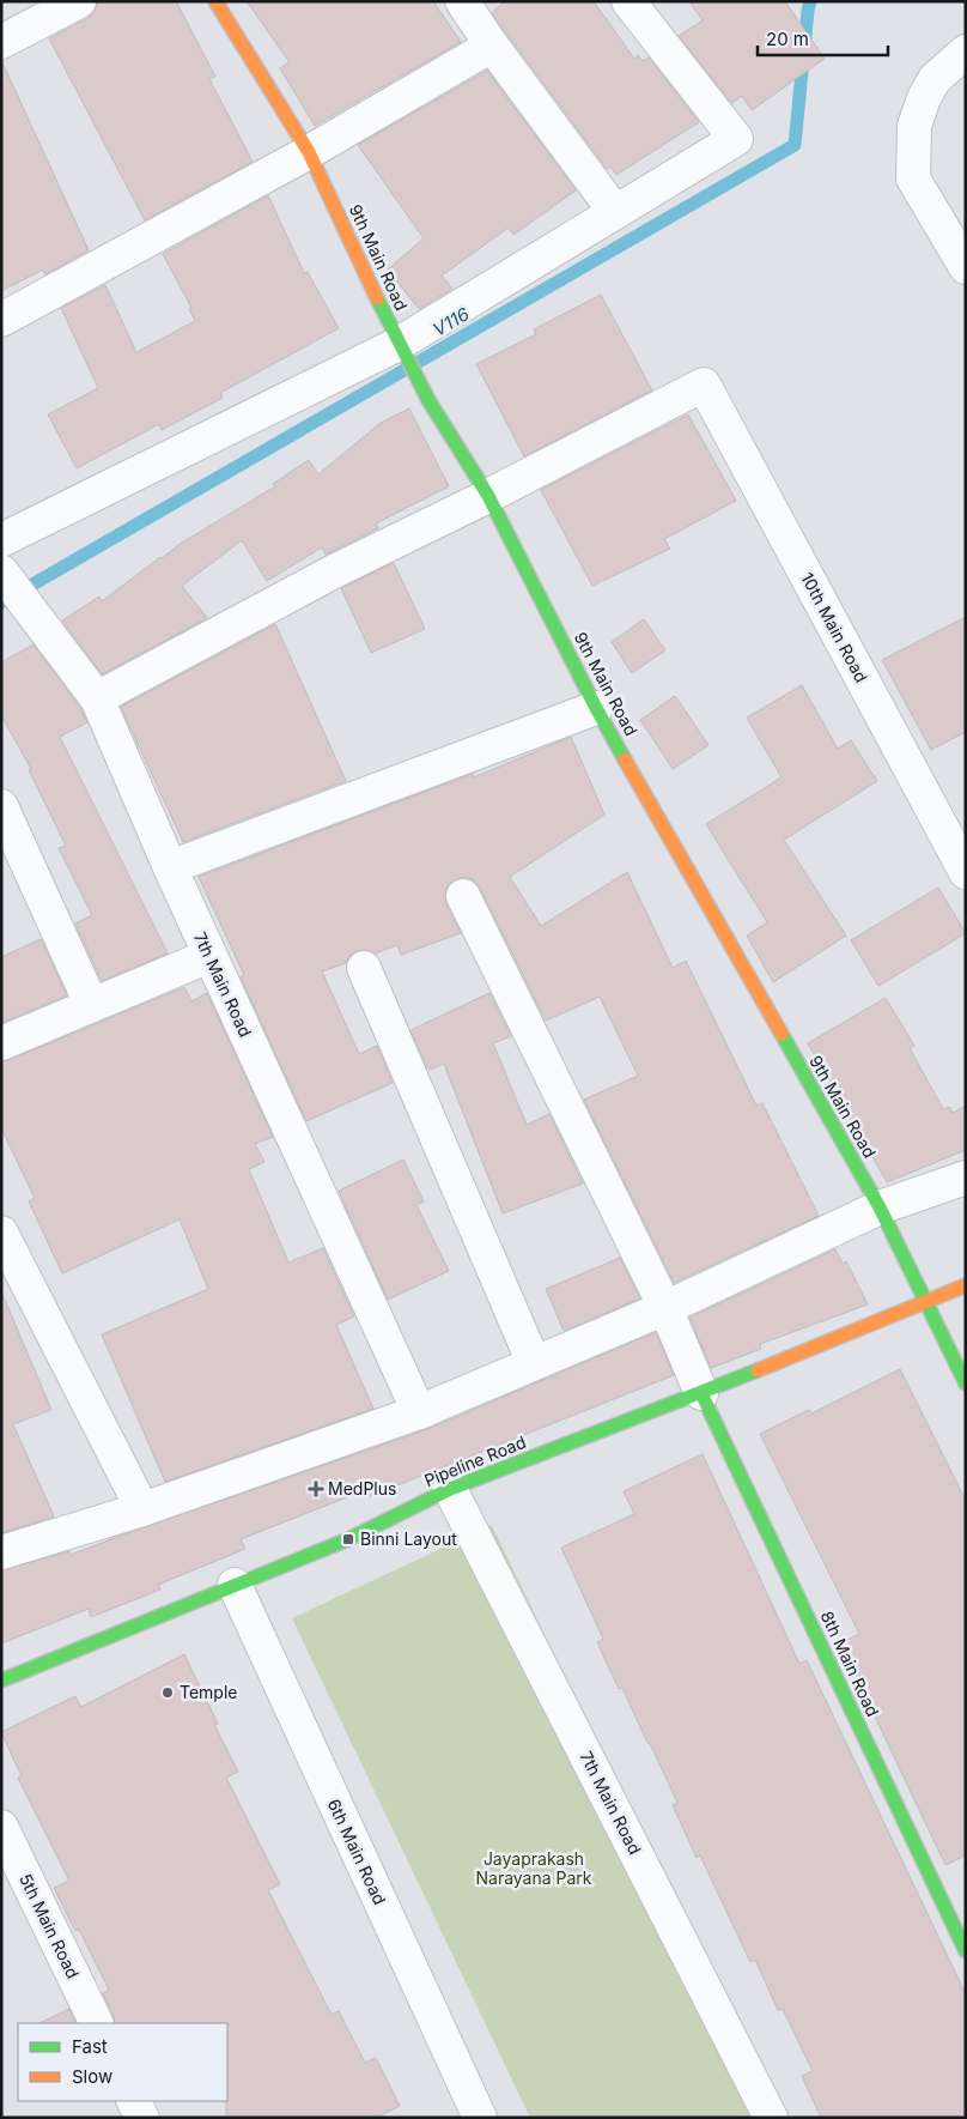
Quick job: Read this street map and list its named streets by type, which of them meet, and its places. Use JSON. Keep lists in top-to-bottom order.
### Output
{
  "streets": {
    "street": [
      "9th Main Road",
      "10th Main Road",
      "7th Main Road",
      "Pipeline Road",
      "8th Main Road",
      "6th Main Road",
      "5th Main Road"
    ]
  },
  "crossings": [
    ["9th Main Road", "10th Main Road"],
    ["9th Main Road", "Pipeline Road"],
    ["7th Main Road", "Pipeline Road"],
    ["Pipeline Road", "8th Main Road"],
    ["Pipeline Road", "6th Main Road"]
  ],
  "water": ["V116"],
  "parks": ["Jayaprakash Narayana Park"],
  "places": {
    "health": ["MedPlus"],
    "transit": ["Binni Layout"],
    "other": ["Temple"]
  },
  "legend": ["Fast", "Slow"],
  "scale_bar": "20 m"
}
